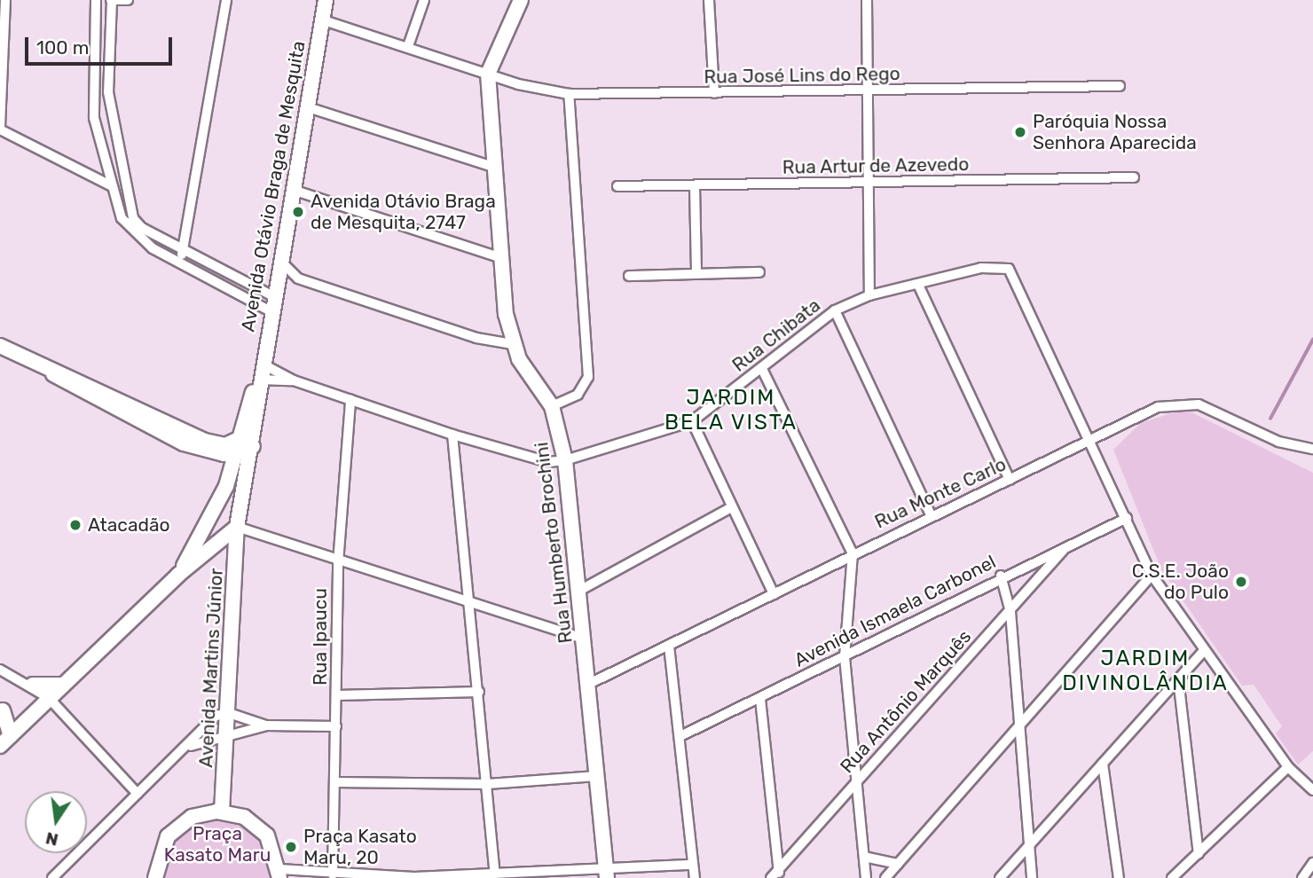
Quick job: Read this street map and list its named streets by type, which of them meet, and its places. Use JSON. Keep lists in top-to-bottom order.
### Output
{
  "streets": {
    "street": [
      "Rua José Lins do Rego",
      "Rua Artur de Azevedo",
      "Avenida Otávio Braga de Mesquita",
      "Rua Chibata",
      "Rua Monte Carlo",
      "Rua Humberto Brochini",
      "Avenida Ismaela Carbonel",
      "Rua Ipaucu",
      "Avenida Martins Júnior",
      "Rua Antônio Marquês"
    ]
  },
  "crossings": [
    ["Rua José Lins do Rego", "Avenida Otávio Braga de Mesquita"],
    ["Rua José Lins do Rego", "Rua Humberto Brochini"],
    ["Avenida Otávio Braga de Mesquita", "Avenida Martins Júnior"],
    ["Rua Chibata", "Rua Monte Carlo"],
    ["Rua Chibata", "Rua Humberto Brochini"],
    ["Rua Monte Carlo", "Rua Humberto Brochini"],
    ["Avenida Ismaela Carbonel", "Rua Antônio Marquês"]
  ],
  "districts": ["JARDIM BELA VISTA", "JARDIM DIVINOLÂNDIA"],
  "parks": ["Praça Kasato Maru"],
  "places": [
    "Paróquia Nossa Senhora Aparecida",
    "Avenida Otávio Braga de Mesquita, 2747",
    "Atacadão",
    "C.S.E. João do Pulo",
    "Praça Kasato Maru, 20"
  ],
  "scale_bar": "100 m",
  "north": "bottom"
}
